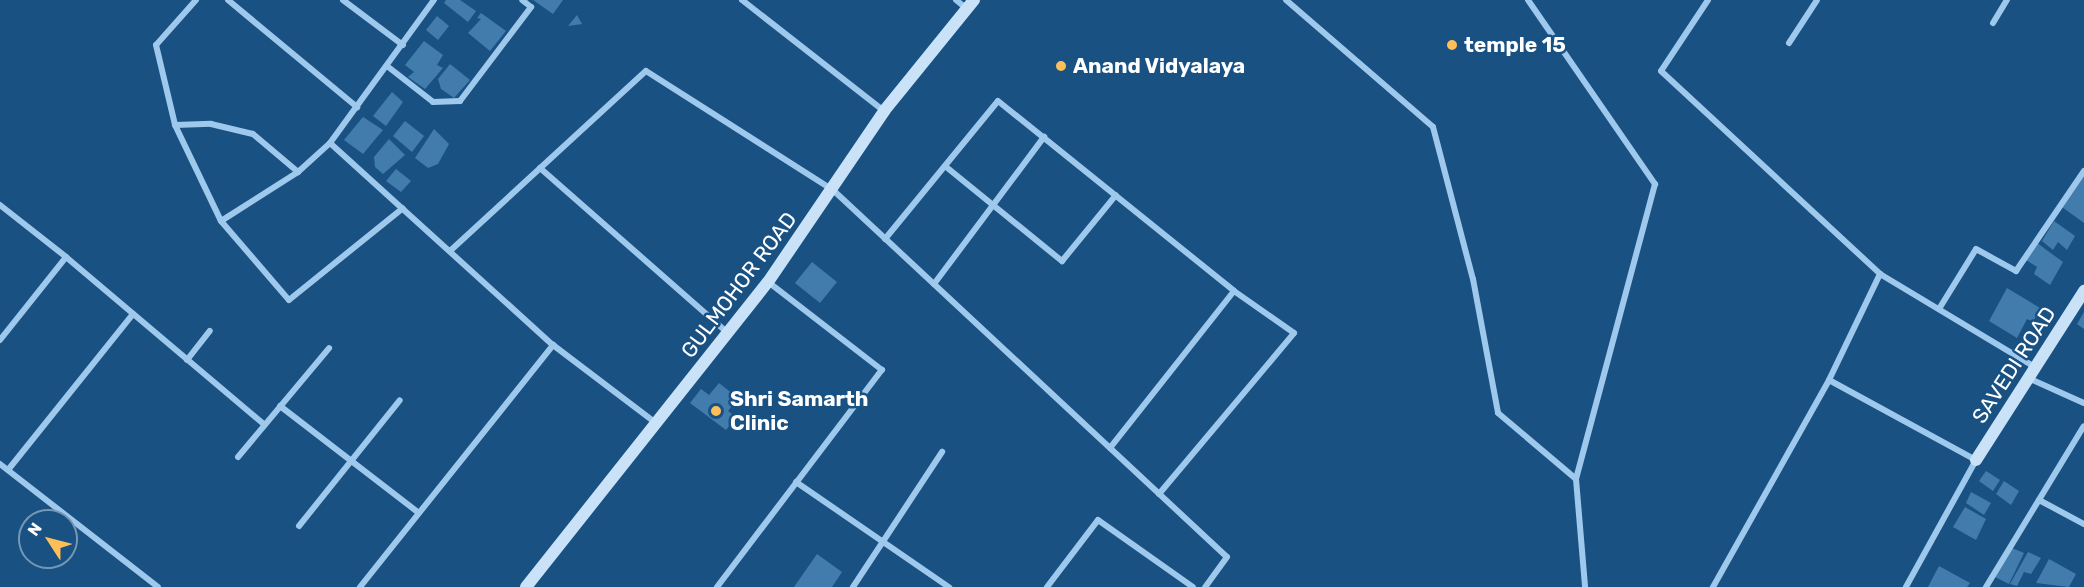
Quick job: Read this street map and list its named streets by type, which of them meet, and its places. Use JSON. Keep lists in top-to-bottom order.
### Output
{
  "streets": {
    "street": ["GULMOHOR ROAD", "SAVEDI ROAD"]
  },
  "places": ["temple 15", "Anand Vidyalaya", "Shri Samarth Clinic"],
  "north": "top left"
}
